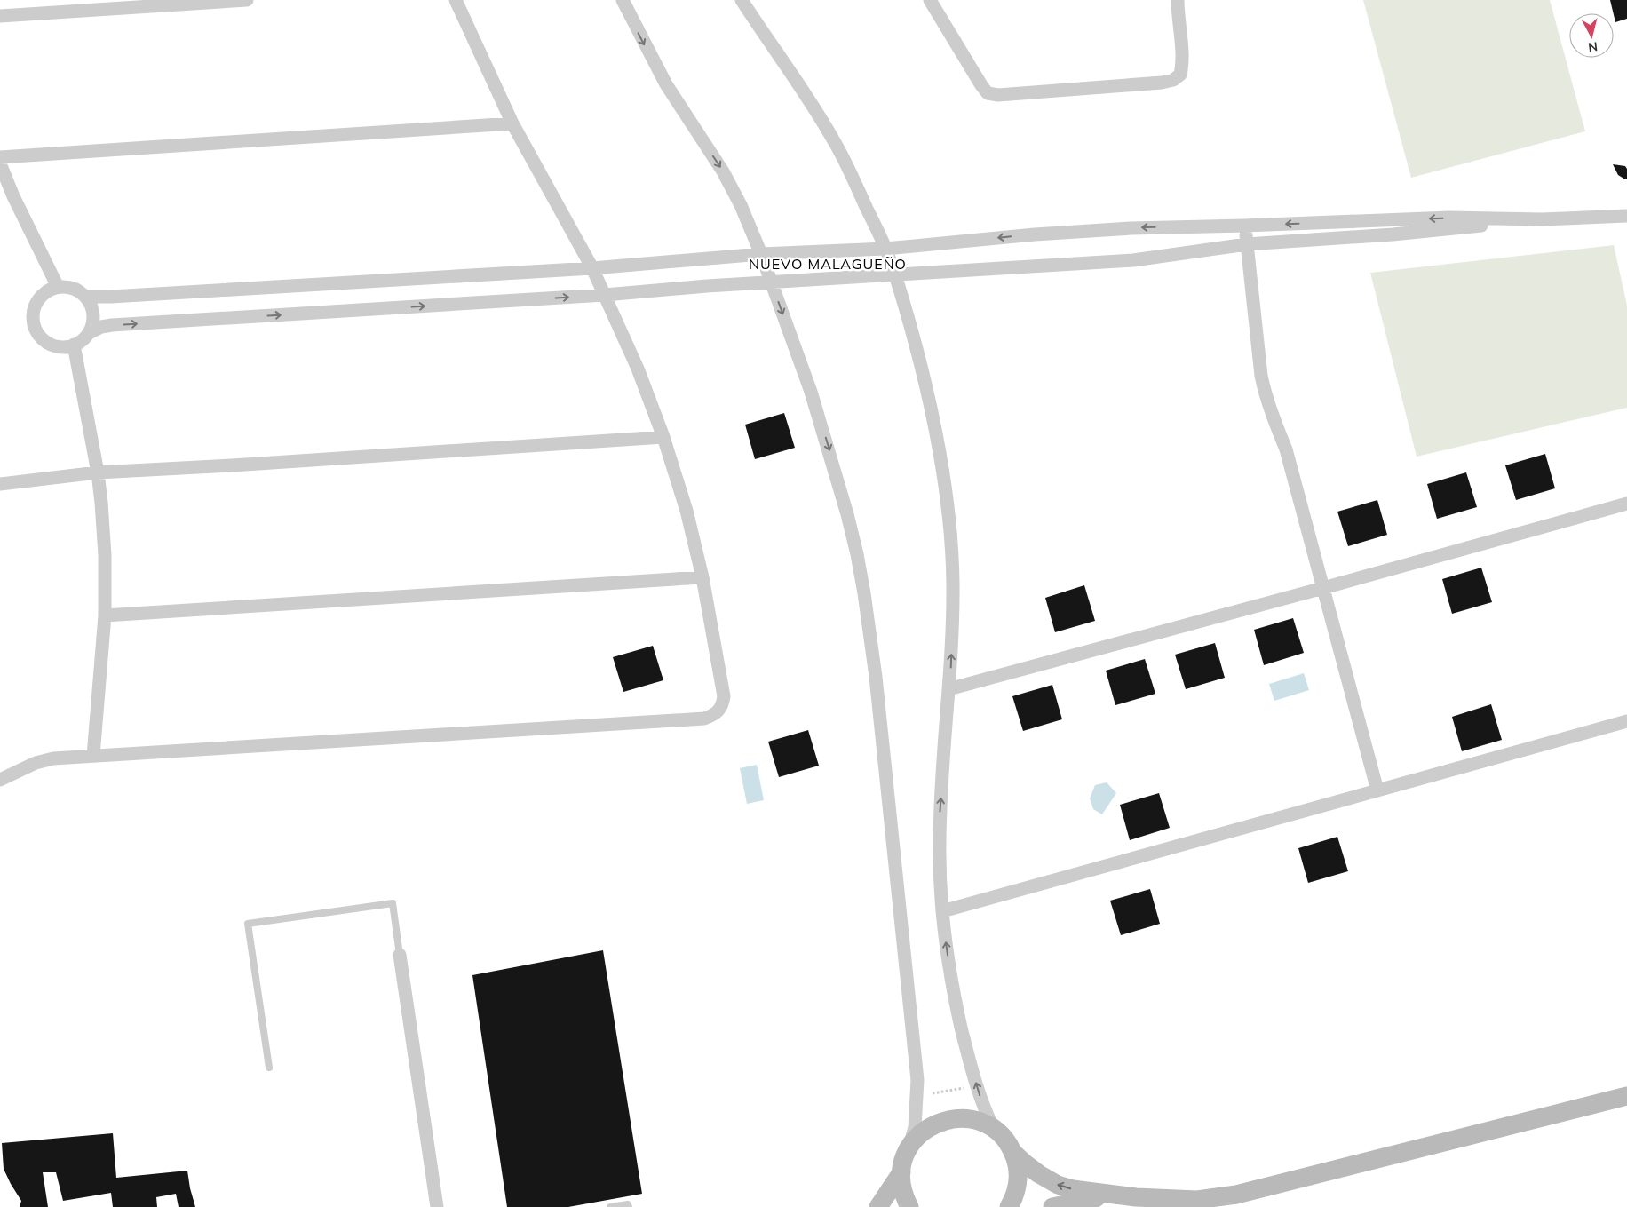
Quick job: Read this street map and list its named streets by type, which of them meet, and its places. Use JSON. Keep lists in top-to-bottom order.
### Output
{
  "districts": ["NUEVO MALAGUEÑO"],
  "north": "bottom"
}
